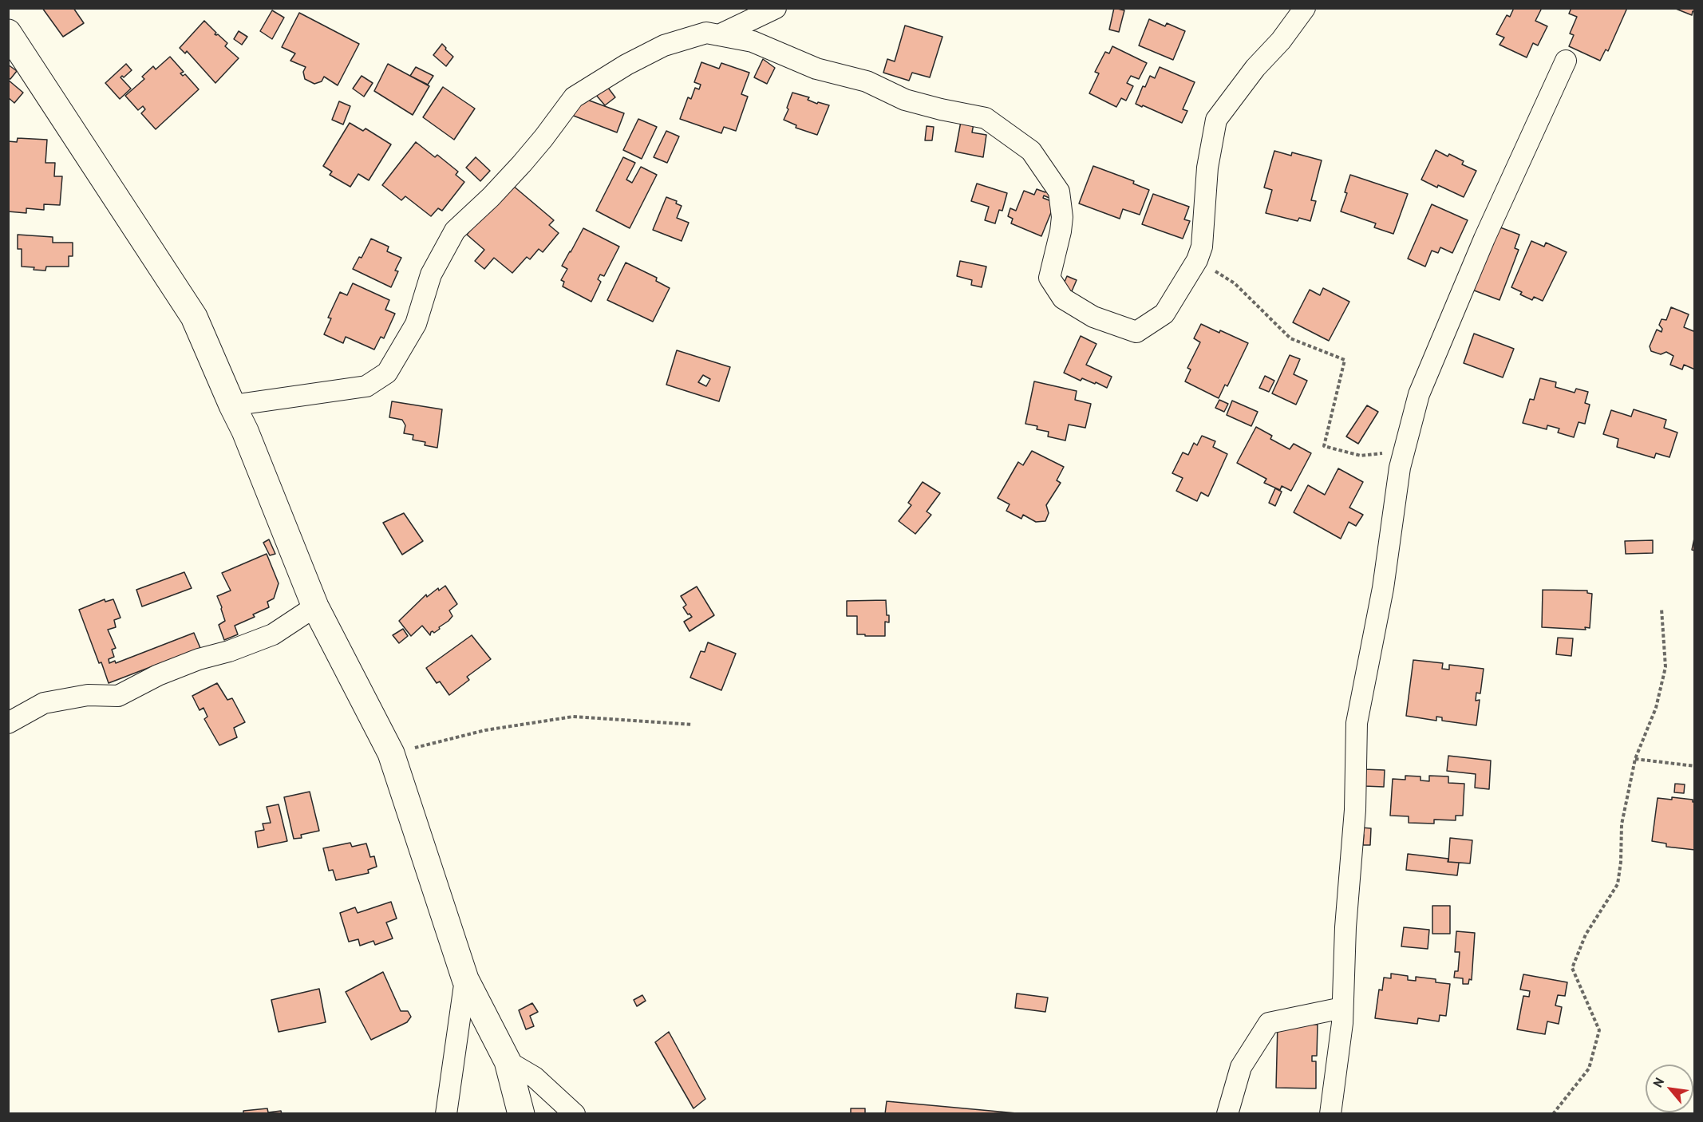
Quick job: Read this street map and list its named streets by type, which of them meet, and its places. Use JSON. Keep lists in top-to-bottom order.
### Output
{
  "north": "top left"
}
